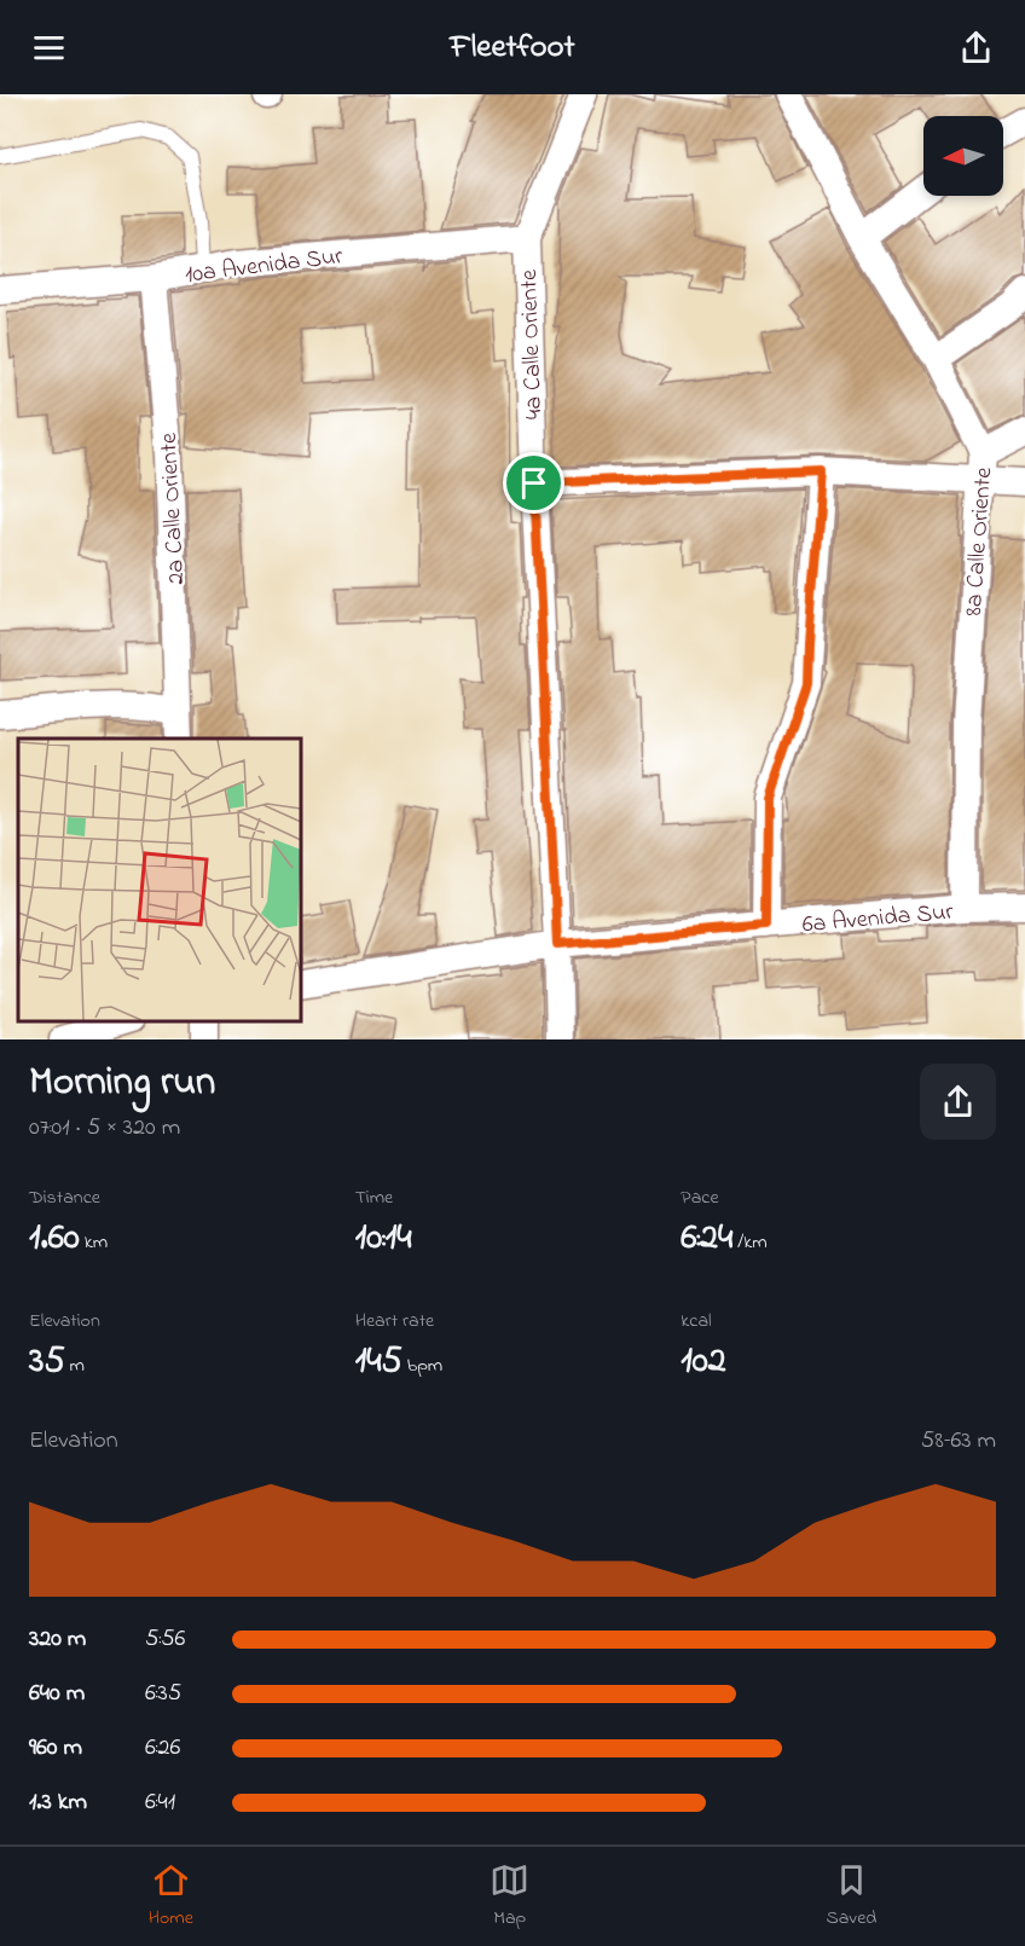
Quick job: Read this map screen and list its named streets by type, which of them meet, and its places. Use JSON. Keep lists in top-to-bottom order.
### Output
{
  "streets": {
    "street": [
      "10a Avenida Sur",
      "4a Calle Oriente",
      "2a Calle Oriente",
      "8a Calle Oriente",
      "6a Avenida Sur"
    ]
  },
  "crossings": [
    ["10a Avenida Sur", "4a Calle Oriente"],
    ["10a Avenida Sur", "2a Calle Oriente"],
    ["4a Calle Oriente", "6a Avenida Sur"],
    ["8a Calle Oriente", "6a Avenida Sur"]
  ],
  "north": "left",
  "page": {
    "header": "Fleetfoot",
    "heading": ["Morning run", "07:01 · 5 × 320 m"],
    "stats": [
      ["Distance", "1.60 km"],
      ["Time", "10:14"],
      ["Pace", "6:24 /km"],
      ["Elevation", "35 m"],
      ["Heart rate", "145 bpm"],
      ["kcal", "102"]
    ],
    "chart": ["Elevation", "58–63 m"],
    "list": [
      {
        "name": "320 m",
        "note": "5:56"
      },
      {
        "name": "640 m",
        "note": "6:35"
      },
      {
        "name": "960 m",
        "note": "6:26"
      },
      {
        "name": "1.3 km",
        "note": "6:41"
      }
    ],
    "tabs": ["Home", "Map", "Saved"]
  }
}
